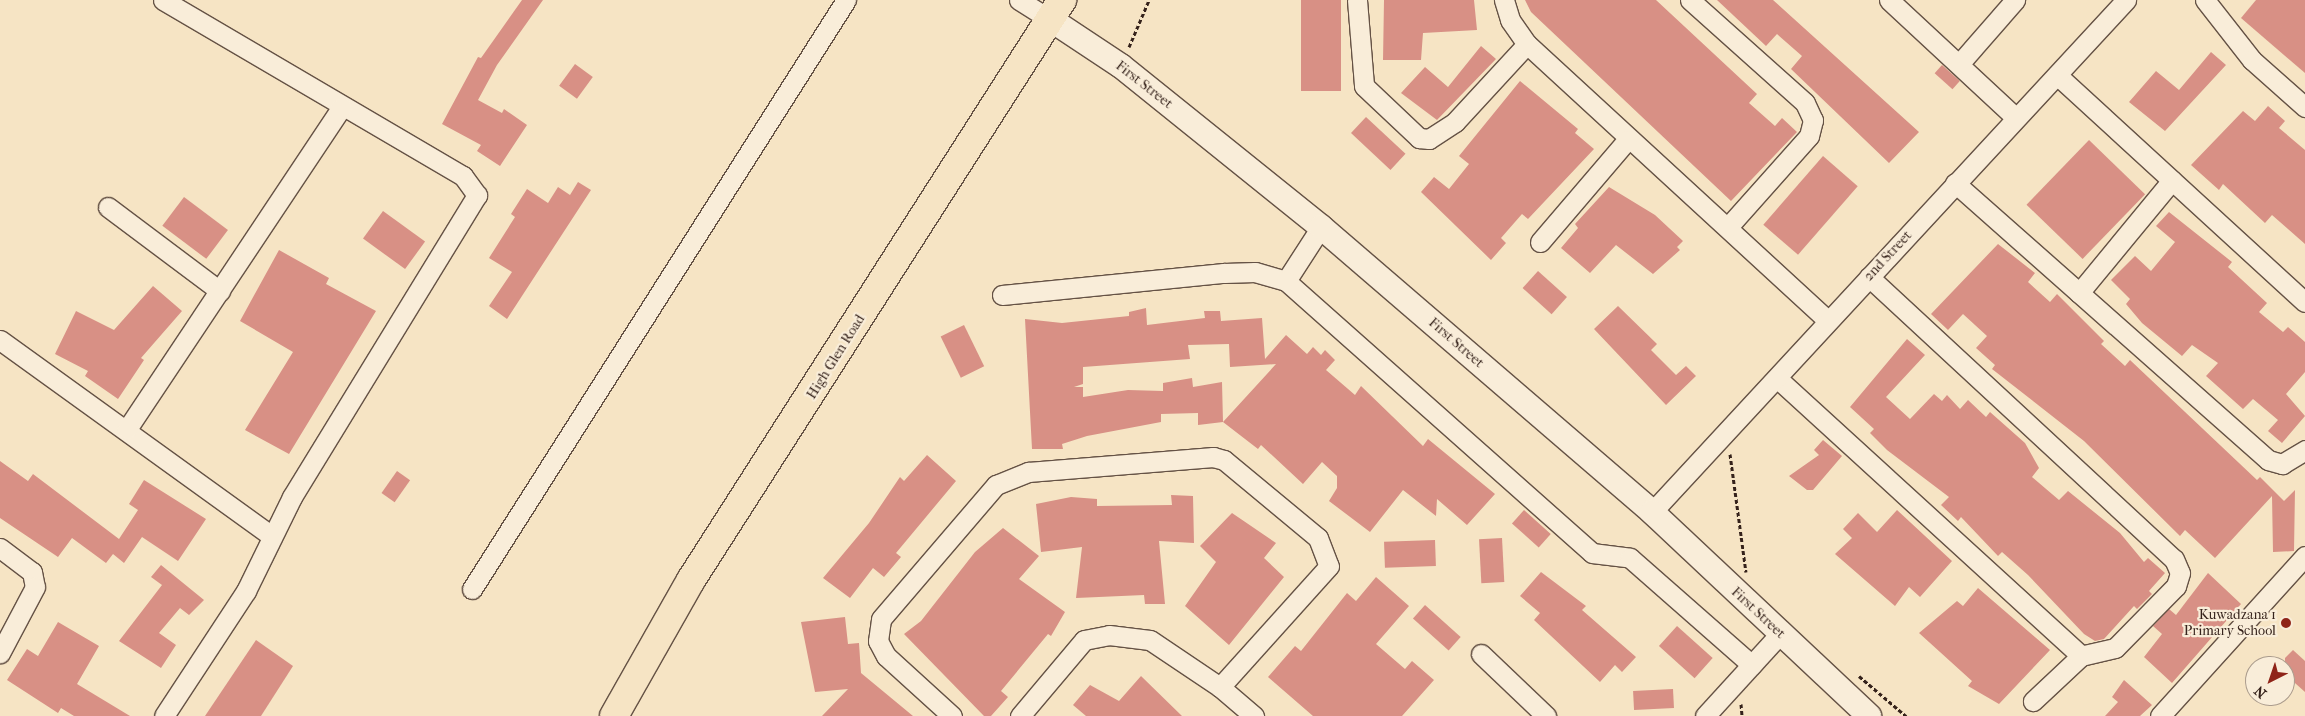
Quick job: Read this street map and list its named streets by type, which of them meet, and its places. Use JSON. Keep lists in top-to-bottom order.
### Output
{
  "streets": {
    "main road": ["High Glen Road"],
    "street": ["First Street", "2nd Street"]
  },
  "crossings": [
    ["First Street", "2nd Street"],
    ["First Street", "High Glen Road"]
  ],
  "places": ["Kuwadzana 1 Primary School"],
  "north": "bottom left"
}
